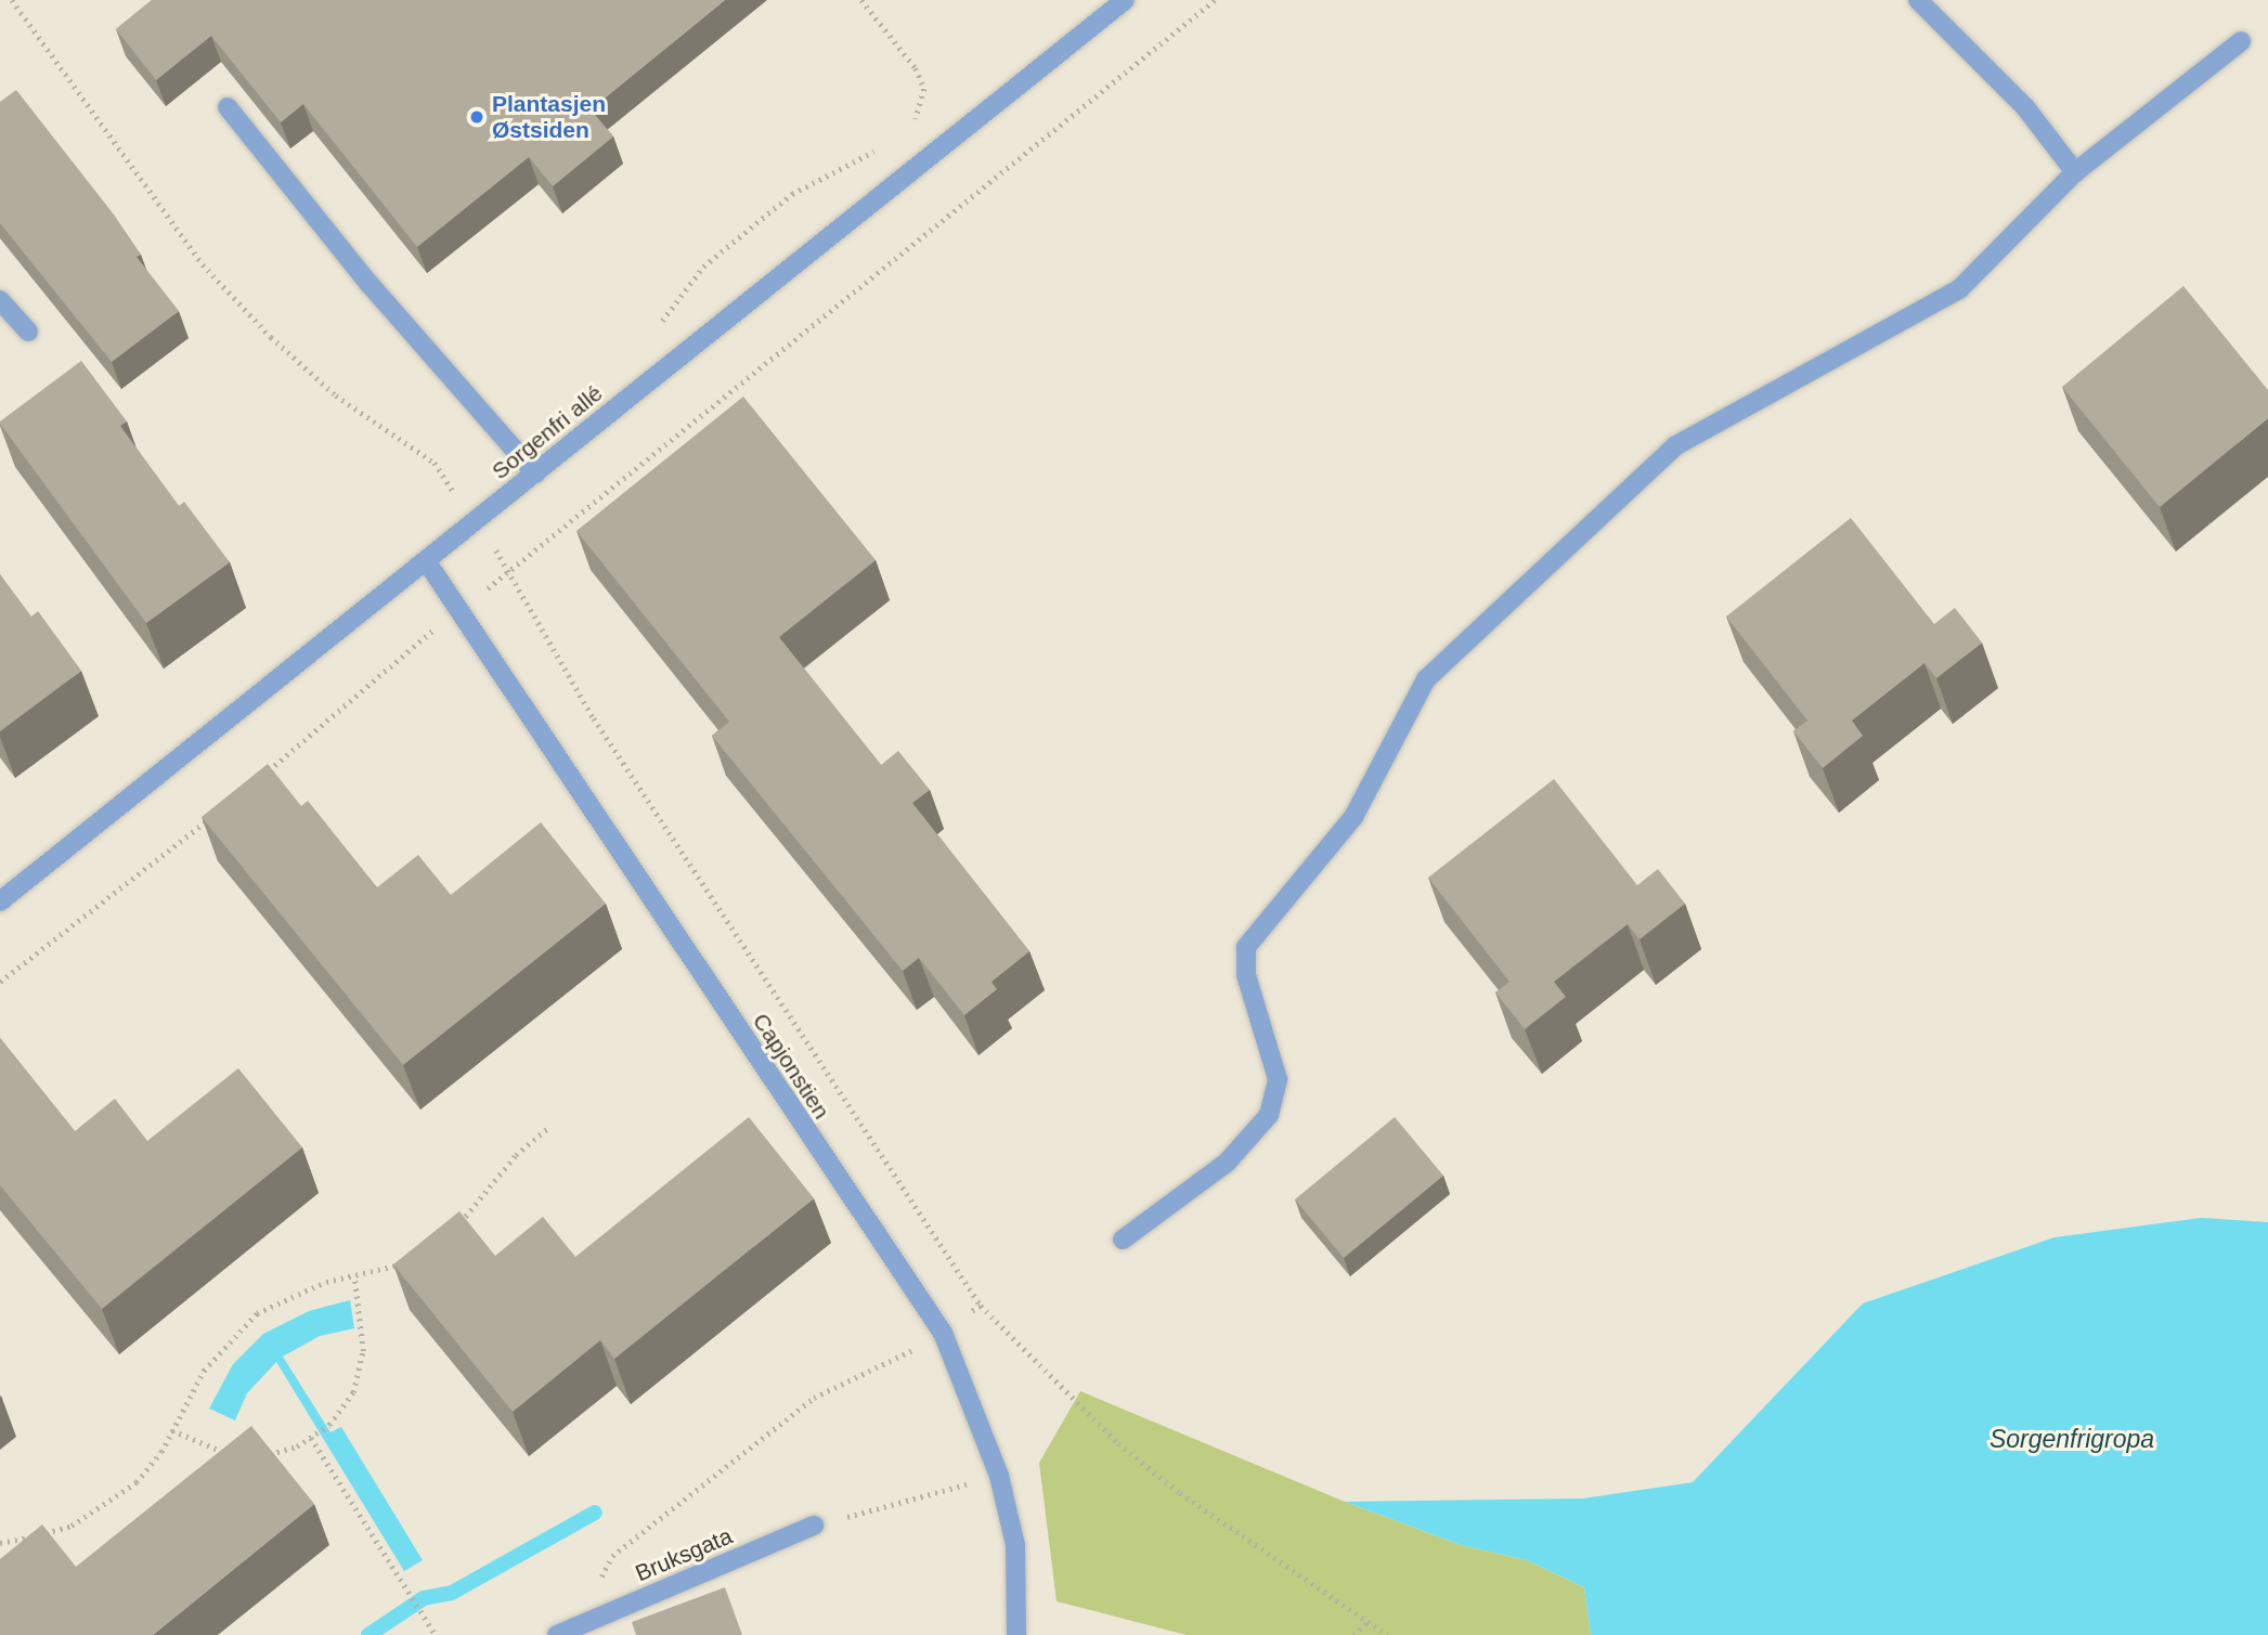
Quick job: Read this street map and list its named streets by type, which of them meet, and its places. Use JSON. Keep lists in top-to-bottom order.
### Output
{
  "streets": {
    "street": ["Sorgenfri allé", "Capjonstien", "Bruksgata"]
  },
  "crossings": [
    ["Sorgenfri allé", "Capjonstien"]
  ],
  "water": ["Sorgenfrigropa"],
  "places": ["Plantasjen Østsiden"]
}
